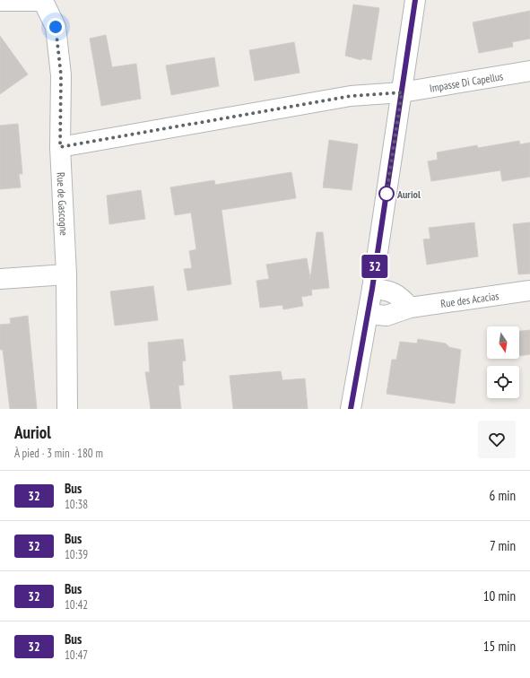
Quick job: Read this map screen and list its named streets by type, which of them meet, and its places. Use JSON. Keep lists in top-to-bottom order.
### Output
{
  "streets": {
    "street": ["Impasse Di Capellus", "Rue de Gascogne", "Rue des Acacias"]
  },
  "crossings": [
    ["Impasse Di Capellus", "Rue de Gascogne"]
  ],
  "places": ["Auriol"],
  "lines": ["bus line 32"],
  "north": "bottom",
  "page": {
    "on_map": "32",
    "heading": ["Auriol", "À pied · 3 min · 180 m"],
    "list": [
      {
        "mark": "32",
        "name": "Bus",
        "note": "10:38",
        "value": "6 min"
      },
      {
        "mark": "32",
        "name": "Bus",
        "note": "10:39",
        "value": "7 min"
      },
      {
        "mark": "32",
        "name": "Bus",
        "note": "10:42",
        "value": "10 min"
      },
      {
        "mark": "32",
        "name": "Bus",
        "note": "10:47",
        "value": "15 min"
      }
    ]
  }
}
